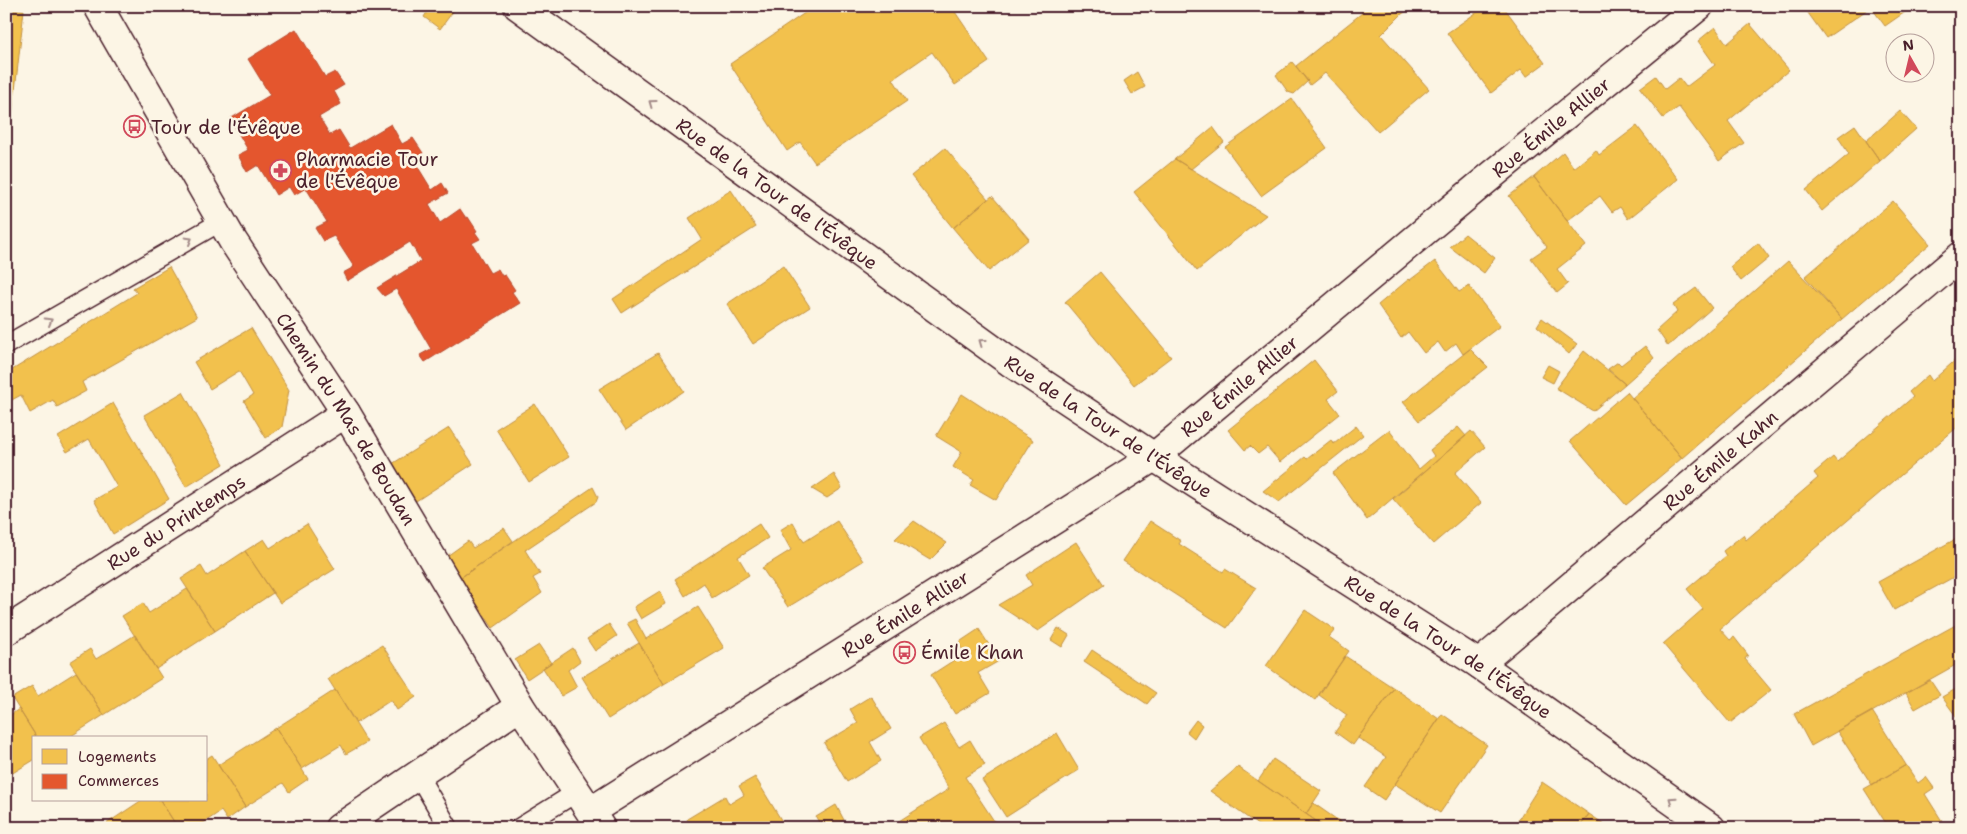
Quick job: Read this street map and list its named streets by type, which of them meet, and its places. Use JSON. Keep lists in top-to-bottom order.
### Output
{
  "streets": {
    "street": [
      "Rue Émile Allier",
      "Rue de la Tour de l'Évêque",
      "Chemin du Mas de Boudan",
      "Rue Émile Kahn",
      "Rue du Printemps"
    ]
  },
  "crossings": [
    ["Rue Émile Allier", "Rue de la Tour de l'Évêque"],
    ["Rue Émile Allier", "Chemin du Mas de Boudan"],
    ["Rue de la Tour de l'Évêque", "Rue Émile Kahn"],
    ["Chemin du Mas de Boudan", "Rue du Printemps"]
  ],
  "one_way": ["Rue de la Tour de l'Évêque"],
  "places": {
    "bus stop": ["Tour de l'Évêque", "Émile Khan"],
    "pharmacy": ["Pharmacie Tour de l'Évêque"]
  },
  "legend": ["Logements", "Commerces"],
  "north": "top"
}
